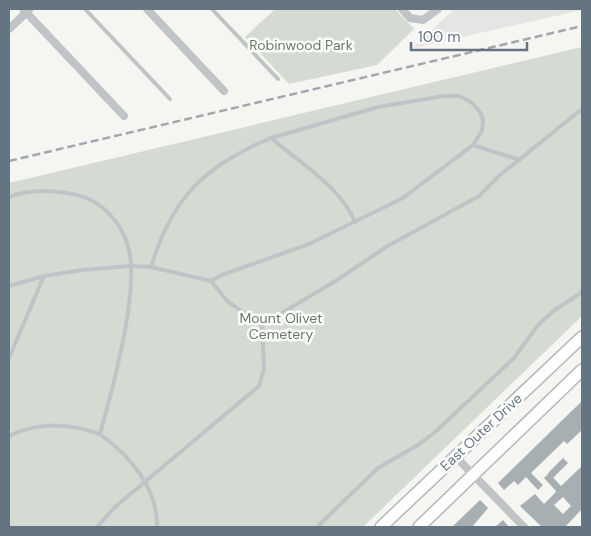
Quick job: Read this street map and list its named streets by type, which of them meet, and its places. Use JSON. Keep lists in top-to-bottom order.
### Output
{
  "streets": {
    "main road": ["East Outer Drive"]
  },
  "parks": ["Robinwood Park", "Mount Olivet Cemetery"],
  "scale_bar": "100 m"
}
